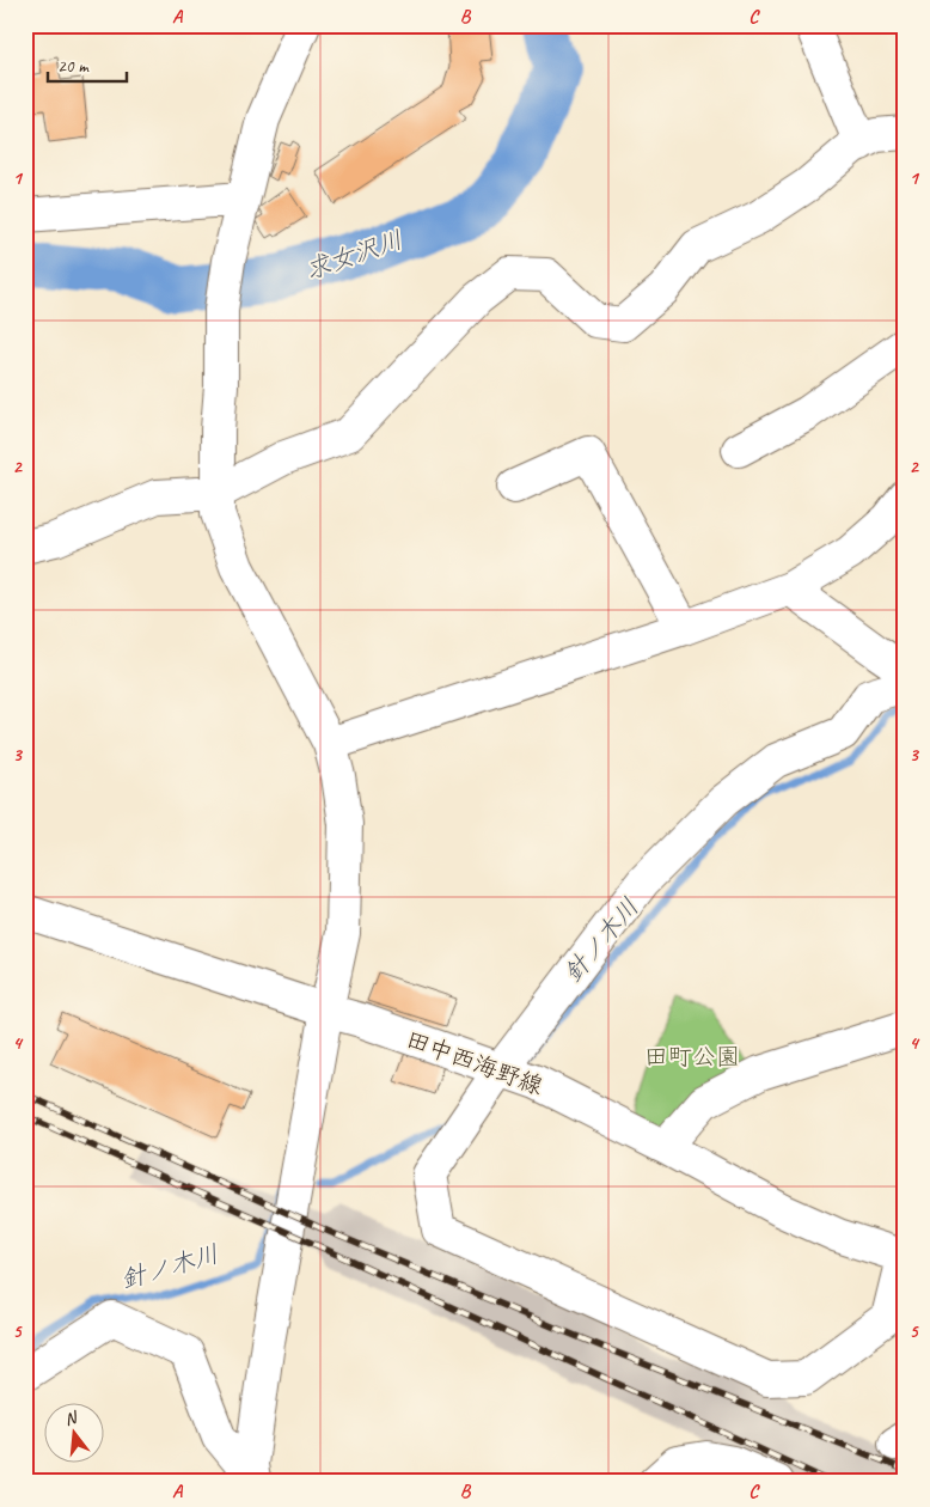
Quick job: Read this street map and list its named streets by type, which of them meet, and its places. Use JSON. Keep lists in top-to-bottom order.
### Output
{
  "streets": {
    "street": ["田中西海野線"]
  },
  "water": ["求女沢川", "針ノ木川"],
  "parks": ["田町公園"],
  "scale_bar": "20 m",
  "north": "top",
  "grid": {
    "columns": ["A", "B", "C"],
    "rows": [
      "1",
      "2",
      "3",
      "4",
      "5"
    ]
  }
}
